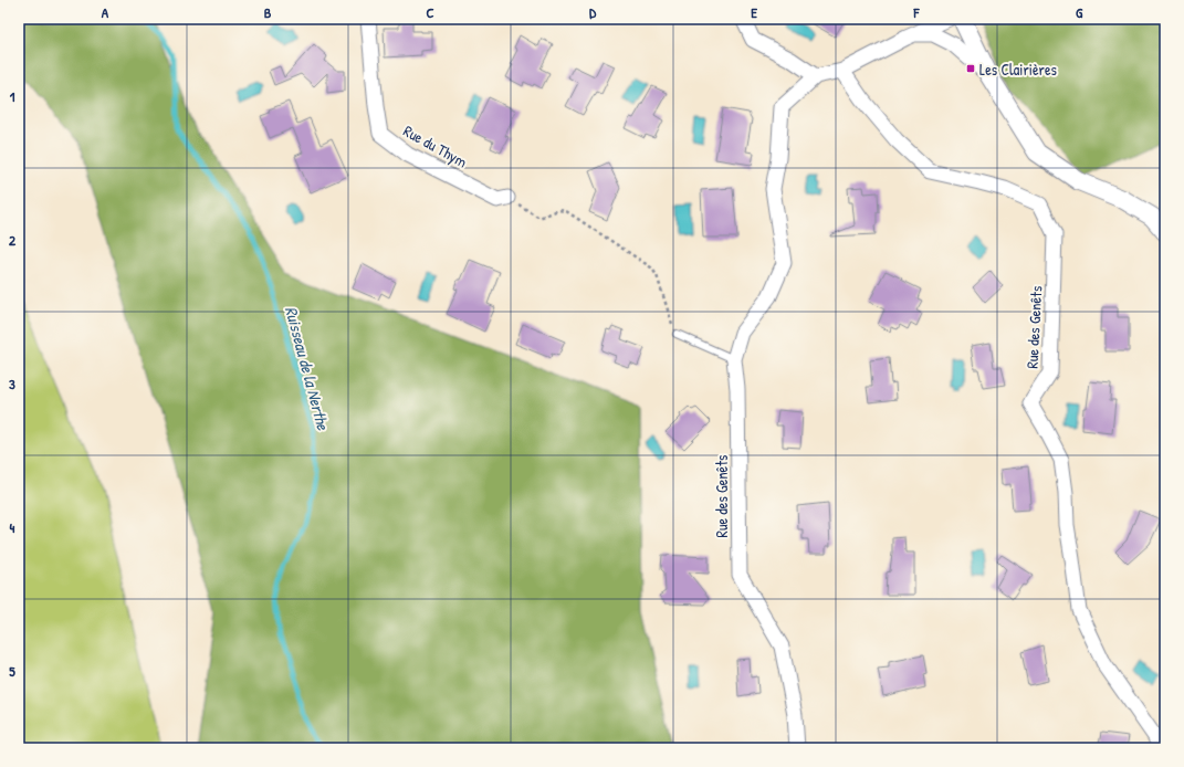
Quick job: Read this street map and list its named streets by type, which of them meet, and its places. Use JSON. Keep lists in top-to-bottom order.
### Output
{
  "streets": {
    "street": ["Rue du Thym", "Rue des Genêts"]
  },
  "water": ["Ruisseau de la Nerthe"],
  "places": {
    "transit": ["Les Clairières"]
  },
  "grid": {
    "columns": [
      "A",
      "B",
      "C",
      "D",
      "E",
      "F",
      "G"
    ],
    "rows": [
      "1",
      "2",
      "3",
      "4",
      "5"
    ]
  }
}
